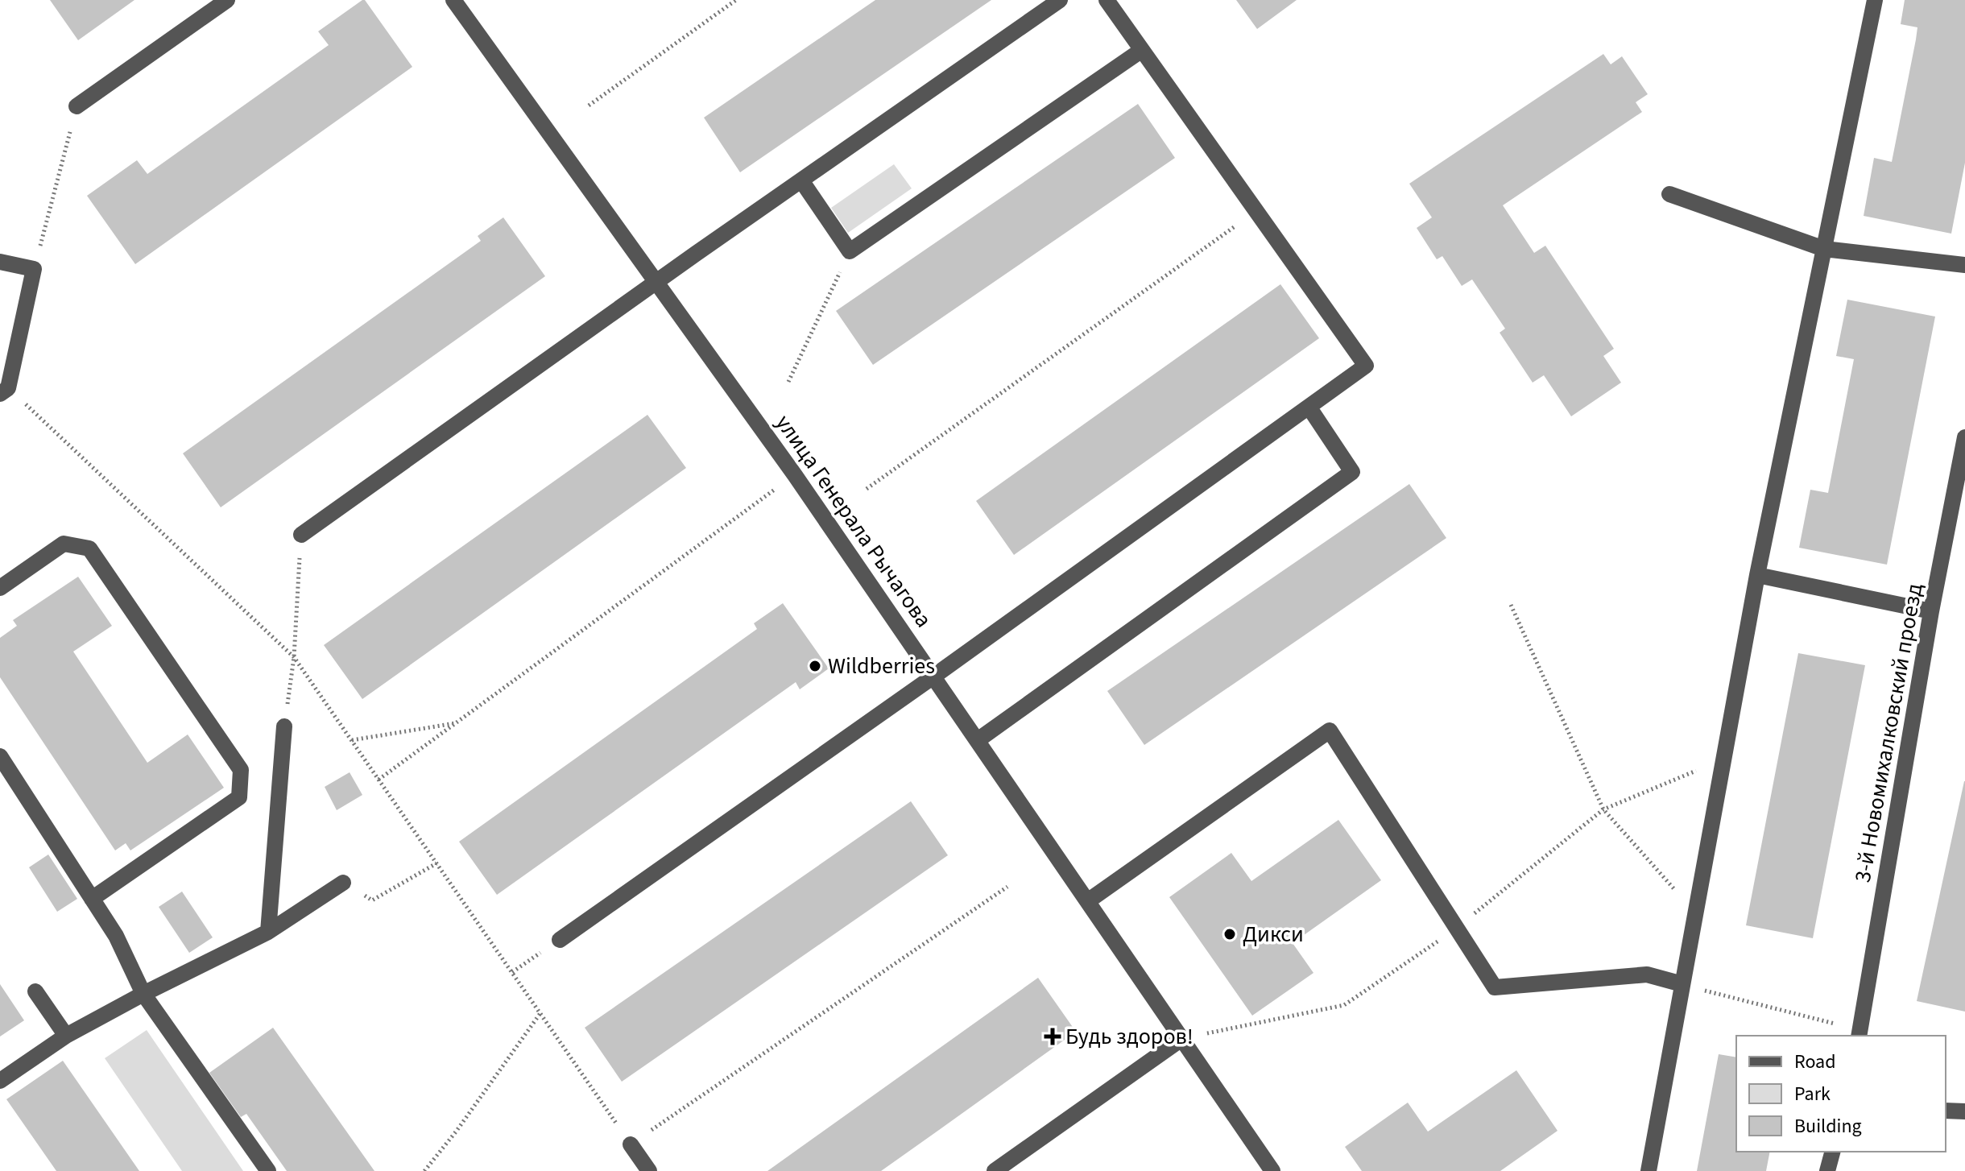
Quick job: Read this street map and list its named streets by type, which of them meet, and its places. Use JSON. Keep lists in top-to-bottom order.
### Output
{
  "streets": {
    "street": ["улица Генерала Рычагова", "3-й Новомихалковский проезд"]
  },
  "places": {
    "other": ["Wildberries", "Дикси"],
    "health": ["Будь здоров!"]
  },
  "legend": ["Road", "Park", "Building"]
}
